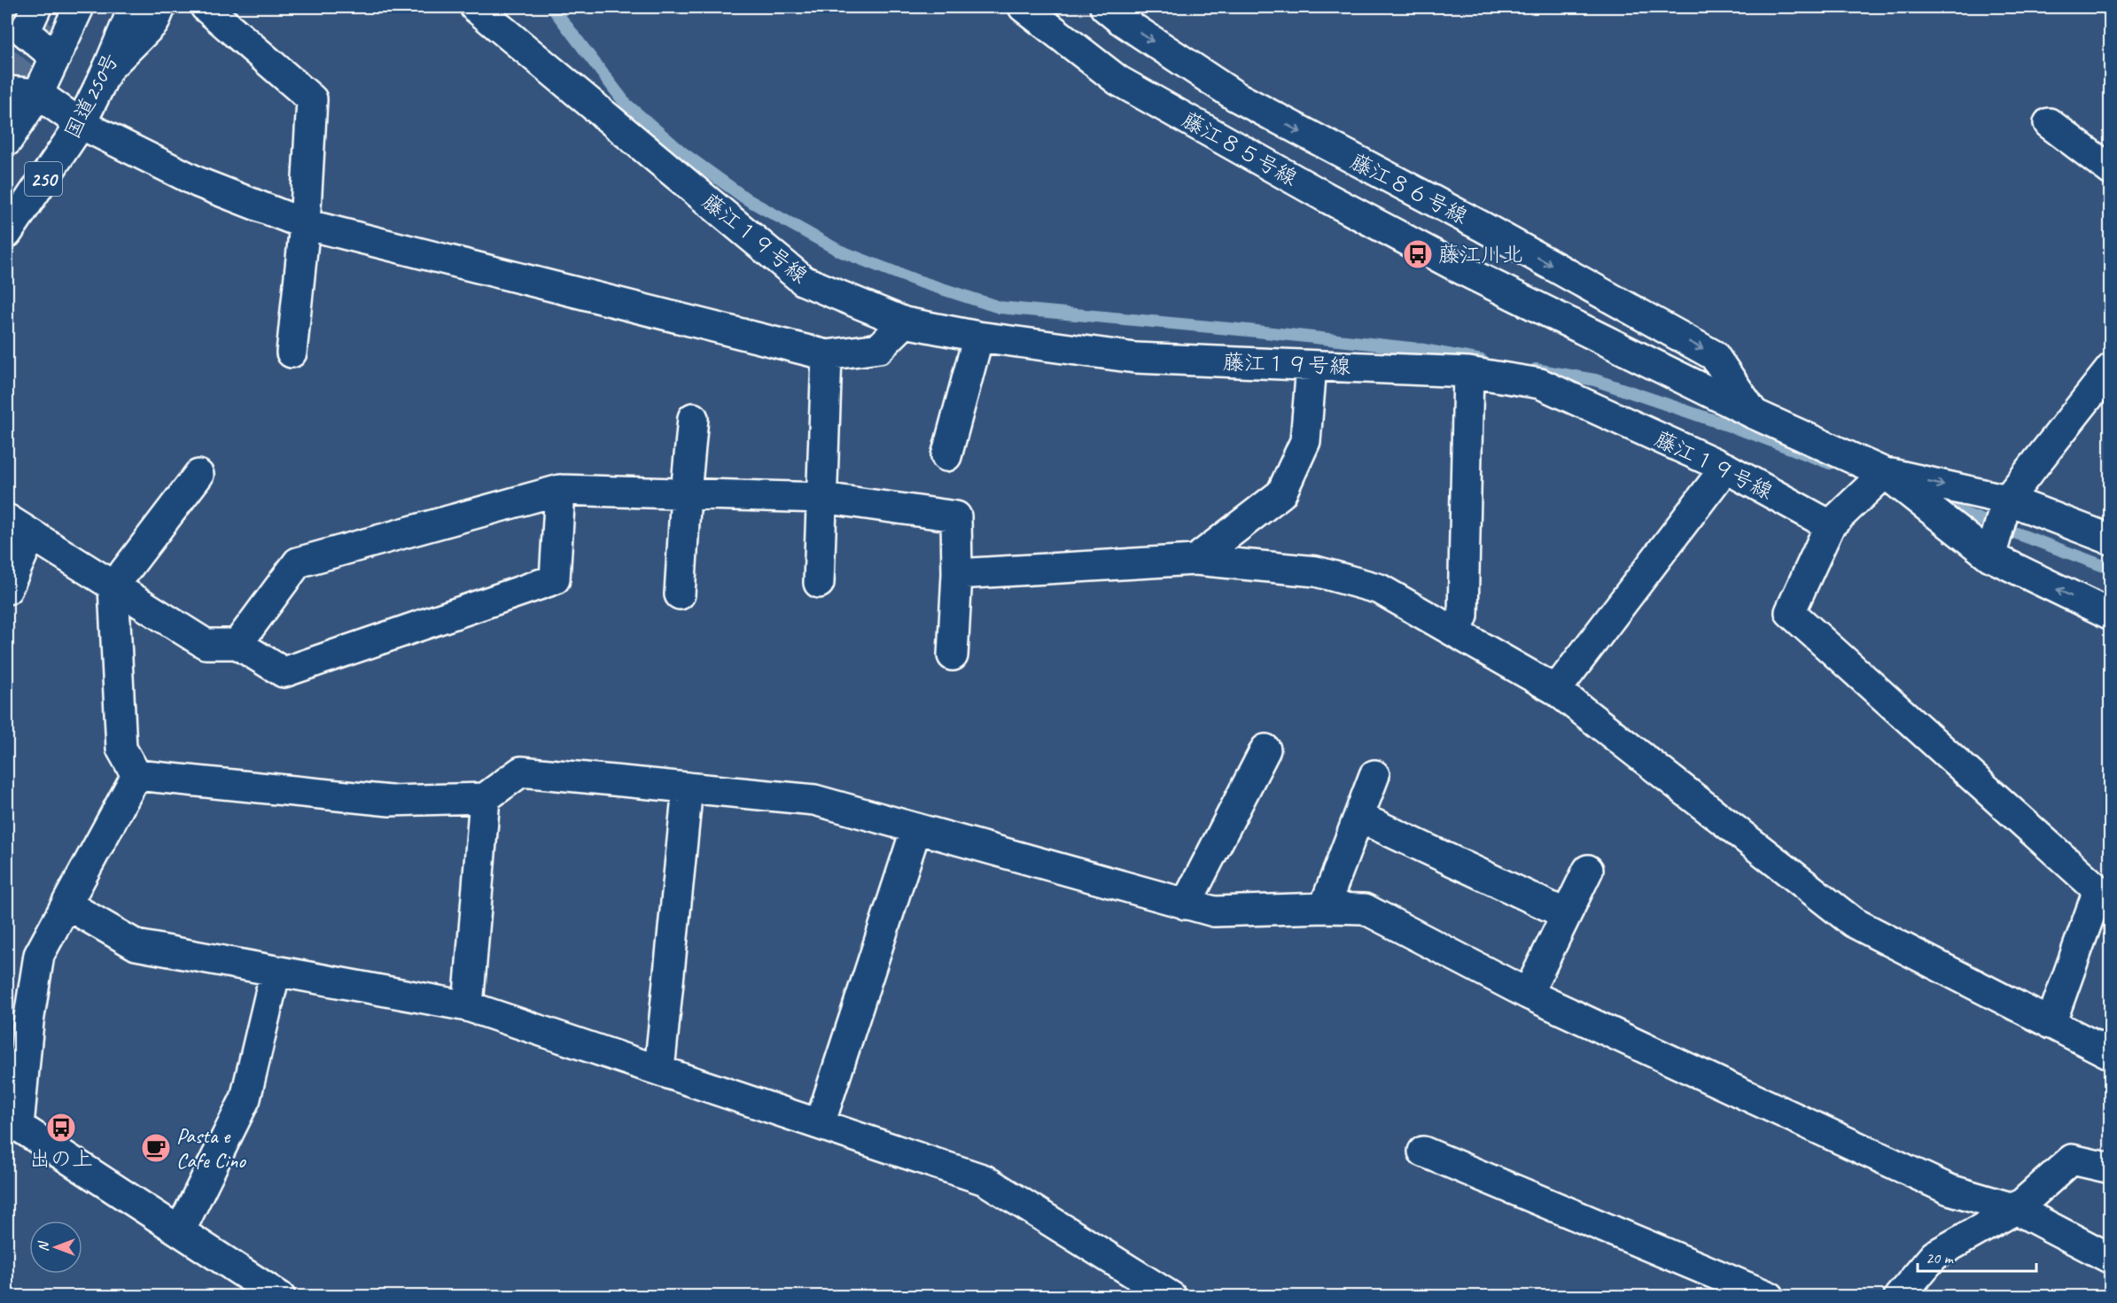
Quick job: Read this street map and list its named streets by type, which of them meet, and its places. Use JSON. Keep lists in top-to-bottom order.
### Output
{
  "streets": {
    "main road": [
      "国道250号",
      "藤江８５号線",
      "250",
      "藤江８６号線",
      "藤江１９号線"
    ]
  },
  "crossings": [
    ["藤江８５号線", "藤江８６号線"]
  ],
  "one_way": ["藤江８６号線"],
  "places": {
    "bus stop": ["藤江川北", "出の上"],
    "cafe": ["Pasta e Cafe Cino"]
  },
  "scale_bar": "20 m",
  "north": "left"
}
